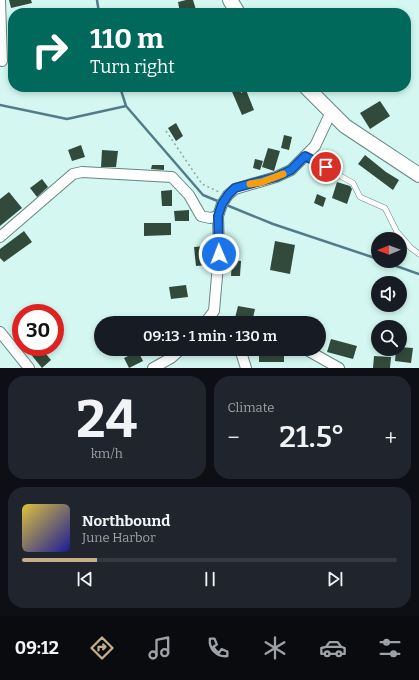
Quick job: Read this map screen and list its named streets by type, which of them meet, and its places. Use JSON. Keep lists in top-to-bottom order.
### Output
{
  "north": "left",
  "page": {
    "turn": ["110 m", "Turn right"],
    "limit": "30",
    "trip": "09:13 · 1 min · 130 m",
    "tile": [
      ["24", "km/h"],
      "Climate"
    ],
    "heat": ["−", "21.5°", "+"],
    "song": ["Northbound", "June Harbor"],
    "tabs": "09:12"
  }
}
